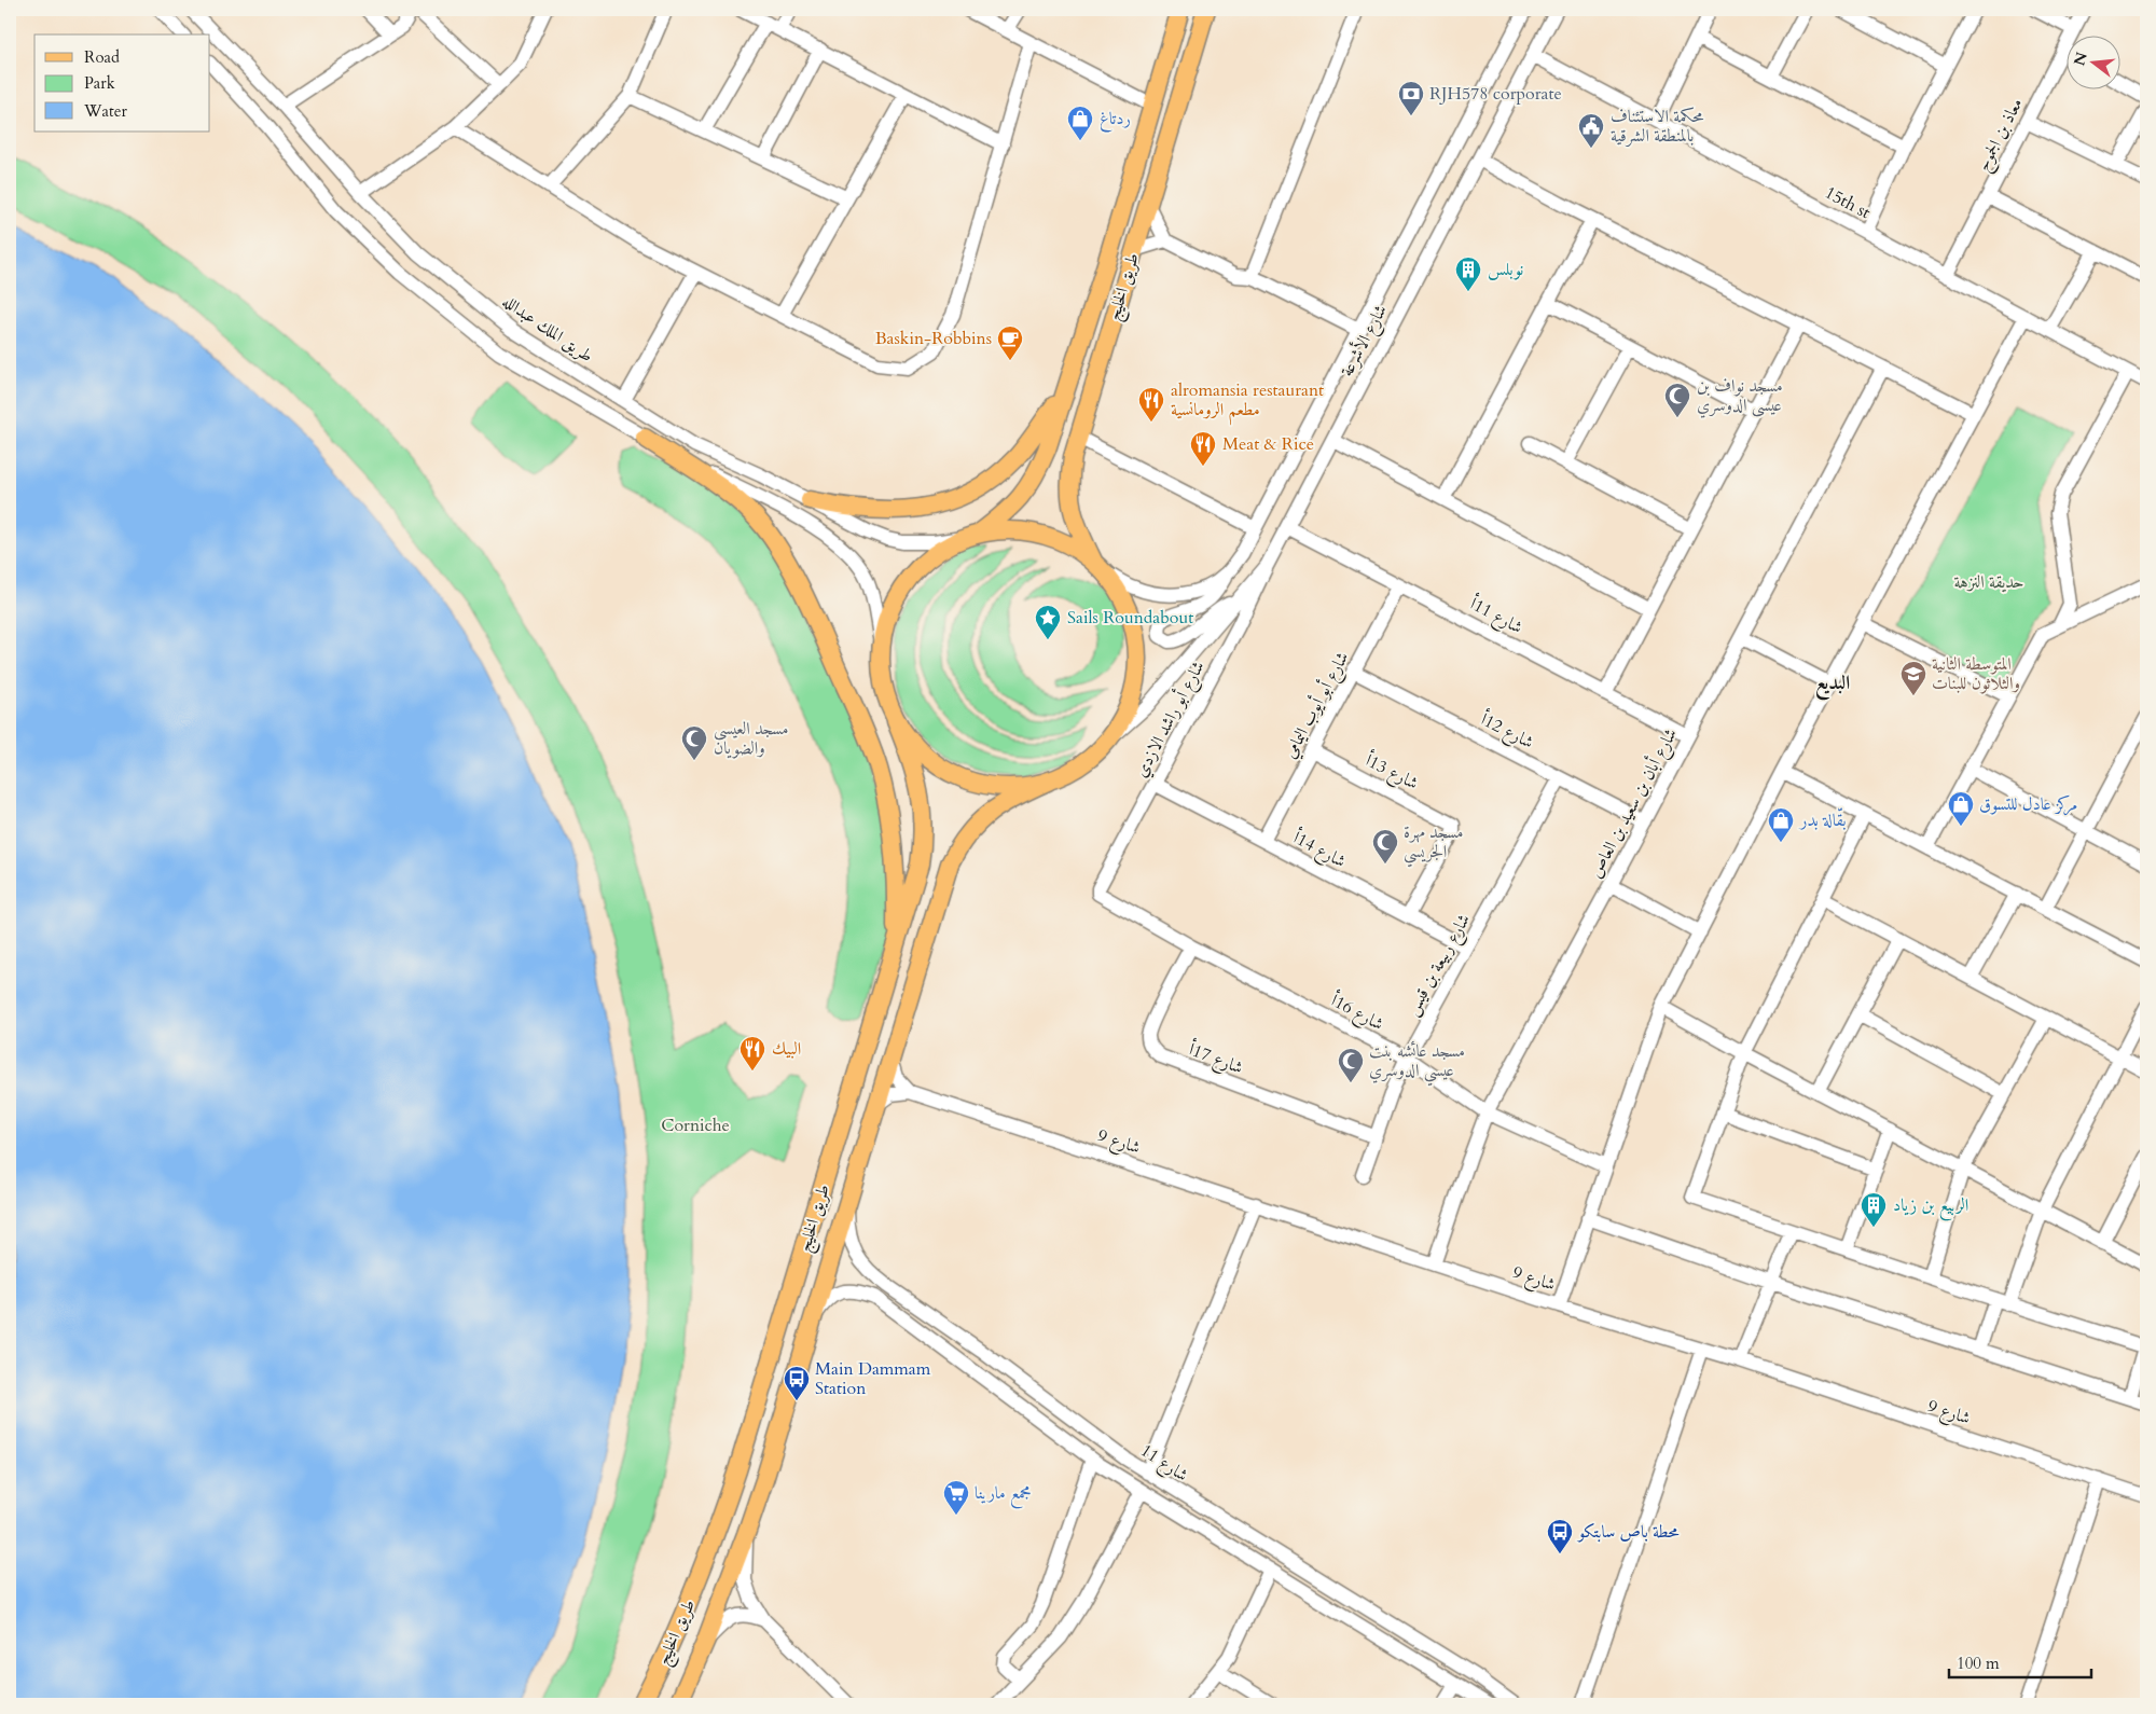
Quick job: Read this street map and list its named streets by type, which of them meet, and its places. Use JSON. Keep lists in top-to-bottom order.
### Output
{
  "streets": {
    "main road": ["طريق الخليج"],
    "street": [
      "معاذ بن الجموح",
      "15th st",
      "طريق الملك عبدالله",
      "شارع الأشرعة",
      "شارع 11أ",
      "شارع أبو أيوب اليمامي",
      "شارع أبو راشد الازدي",
      "شارع 12أ",
      "شارع 13أ",
      "شارع أبان بن سعيد بن العاص",
      "شارع 14أ",
      "شارع ربيعة بن قيس",
      "شارع 16أ",
      "شارع 17أ",
      "شارع 9",
      "شارع 11"
    ]
  },
  "crossings": [
    ["معاذ بن الجموح", "15th st"],
    ["15th st", "شارع الأشرعة"],
    ["طريق الخليج", "طريق الملك عبدالله"],
    ["طريق الخليج", "شارع الأشرعة"],
    ["طريق الخليج", "شارع 11"],
    ["شارع الأشرعة", "شارع 11أ"],
    ["شارع الأشرعة", "شارع أبو راشد الازدي"],
    ["شارع 11أ", "شارع أبو أيوب اليمامي"],
    ["شارع 11أ", "شارع أبان بن سعيد بن العاص"],
    ["شارع أبو أيوب اليمامي", "شارع 12أ"],
    ["شارع أبو أيوب اليمامي", "شارع 13أ"],
    ["شارع أبو أيوب اليمامي", "شارع 14أ"],
    ["شارع أبو راشد الازدي", "شارع 14أ"],
    ["شارع أبو راشد الازدي", "شارع 16أ"],
    ["شارع 12أ", "شارع أبان بن سعيد بن العاص"],
    ["شارع 12أ", "شارع ربيعة بن قيس"],
    ["شارع 13أ", "شارع 14أ"],
    ["شارع أبان بن سعيد بن العاص", "شارع 16أ"],
    ["شارع أبان بن سعيد بن العاص", "شارع 9"],
    ["شارع 14أ", "شارع ربيعة بن قيس"],
    ["شارع ربيعة بن قيس", "شارع 16أ"],
    ["شارع ربيعة بن قيس", "شارع 17أ"],
    ["شارع 16أ", "شارع 17أ"]
  ],
  "districts": ["البديع"],
  "parks": ["حديقة النزهة", "Corniche"],
  "places": {
    "bank": ["RJH578 corporate"],
    "shop": ["ردتاغ", "مركز عادل للتسوق", "بقّالة بدر"],
    "public building": ["محكمة الاستئناف بالمنطقة الشرقية"],
    "building": ["نوبلس", "الربيع بن زياد"],
    "cafe": ["Baskin-Robbins"],
    "mosque": [
      "مسجد نواف بن عيسى الدوسري",
      "مسجد العيسى والضويان",
      "مسجد مهرة الجريسي",
      "مسجد عائشه بنت عيسي الدوسري"
    ],
    "restaurant": ["alromansia restaurant مطعم الرومانسية", "Meat & Rice", "البيك"],
    "place": ["Sails Roundabout"],
    "school or university": ["المتوسطة الثانية والثلاثون للبنات"],
    "bus stop": ["Main Dammam Station", "محطة باص سابتكو"],
    "supermarket": ["مجمع مارينا"]
  },
  "legend": ["Road", "Park", "Water"],
  "scale_bar": "100 m",
  "north": "left"
}
